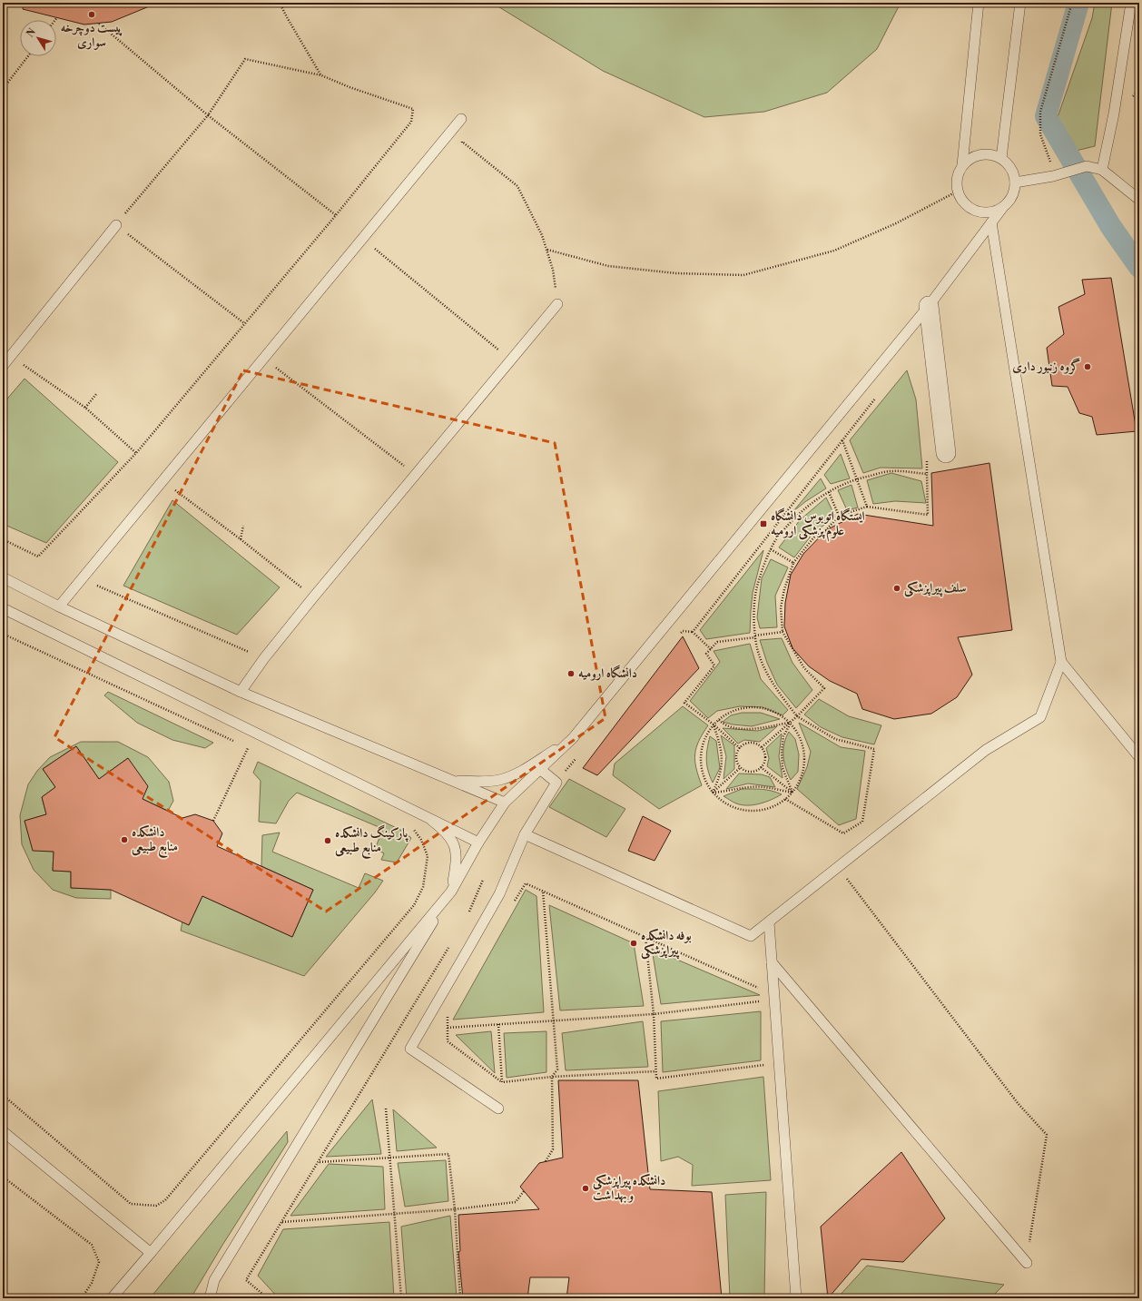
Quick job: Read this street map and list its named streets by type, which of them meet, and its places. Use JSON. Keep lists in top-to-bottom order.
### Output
{
  "places": {
    "other": [
      "پیست دوچرخه سواری",
      "گروه زنبور داری",
      "سلف پیراپزشکی",
      "دانشگاه ارومیه",
      "دانشکده منابع طبیعی",
      "پارکینگ دانشکده منابع طبیعی",
      "بوفه دانشکده پیراپزشکی",
      "دانشکده پیراپزشکی و بهداشت"
    ],
    "transit": ["ایستگاه اتوبوس دانشگاه علوم پزشکی ارومیه"]
  },
  "north": "top left"
}
